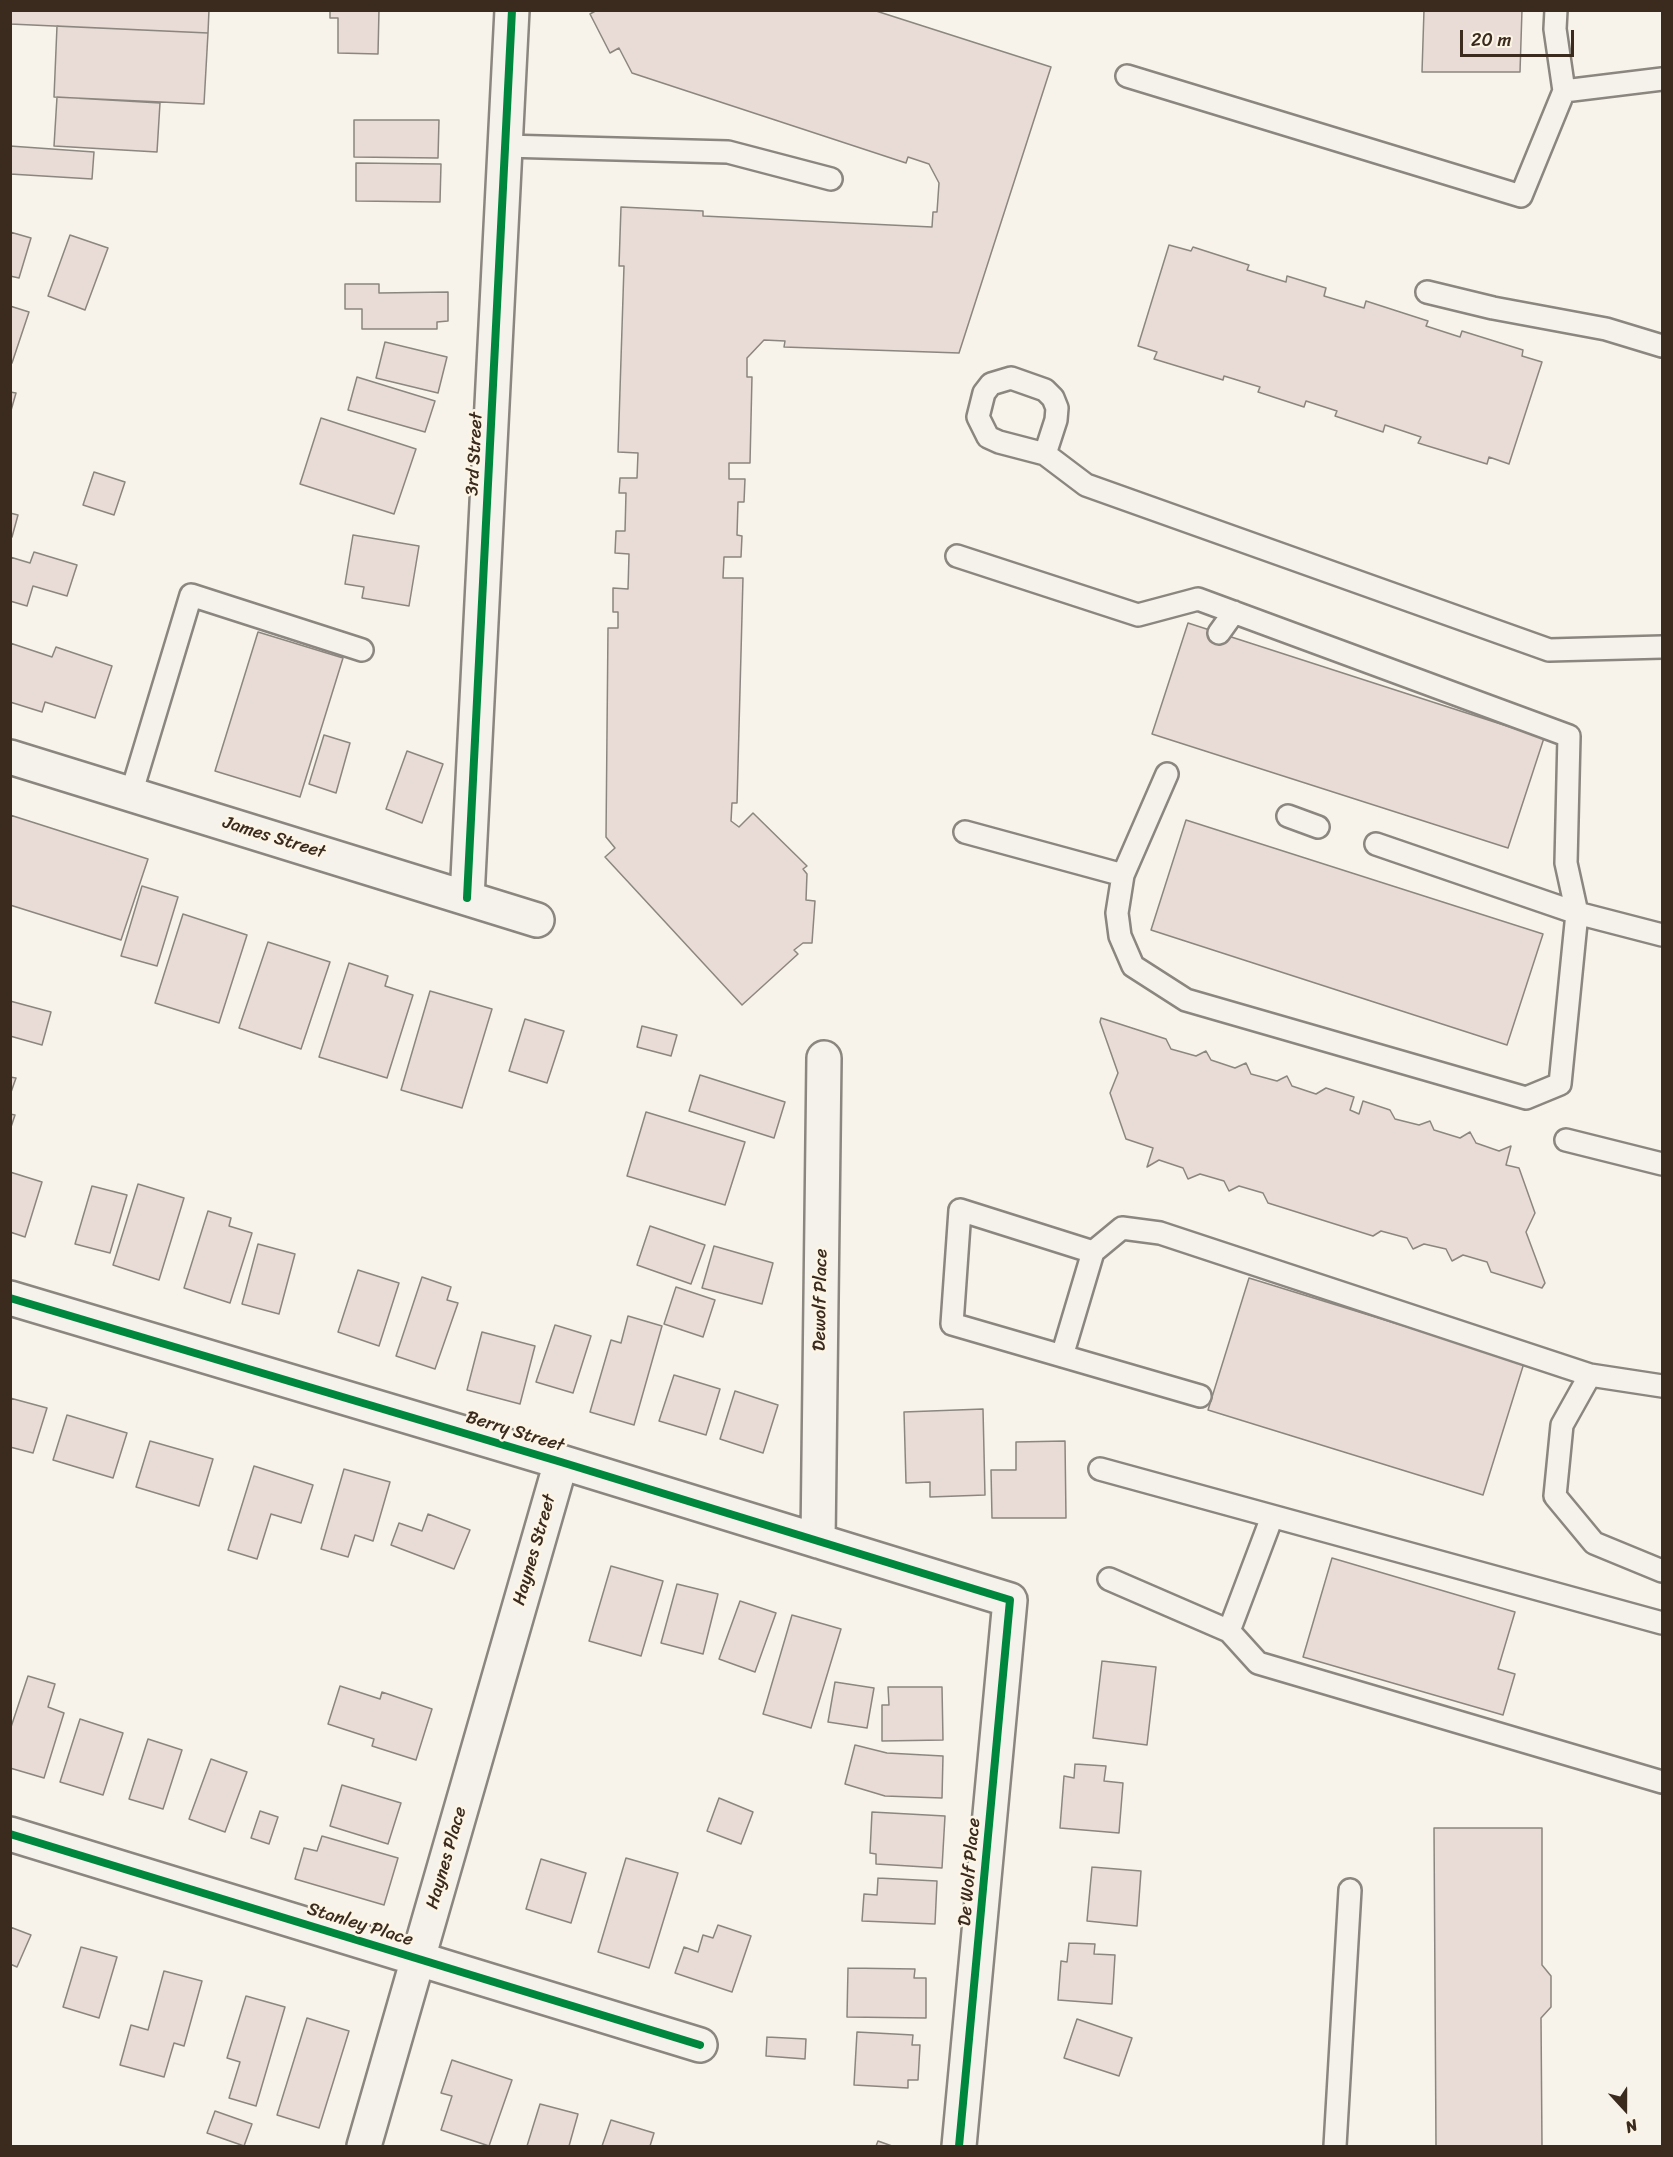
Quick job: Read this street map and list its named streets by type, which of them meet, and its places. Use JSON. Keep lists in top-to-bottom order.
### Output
{
  "streets": {
    "street": [
      "3rd Street",
      "James Street",
      "Dewolf Place",
      "Berry Street",
      "Haynes Street",
      "Haynes Place",
      "De Wolf Place",
      "Stanley Place"
    ]
  },
  "crossings": [
    ["3rd Street", "James Street"],
    ["Dewolf Place", "Berry Street"],
    ["Berry Street", "Haynes Street"],
    ["Berry Street", "De Wolf Place"],
    ["Haynes Street", "Haynes Place"],
    ["Haynes Place", "Stanley Place"]
  ],
  "scale_bar": "20 m",
  "north": "bottom"
}
